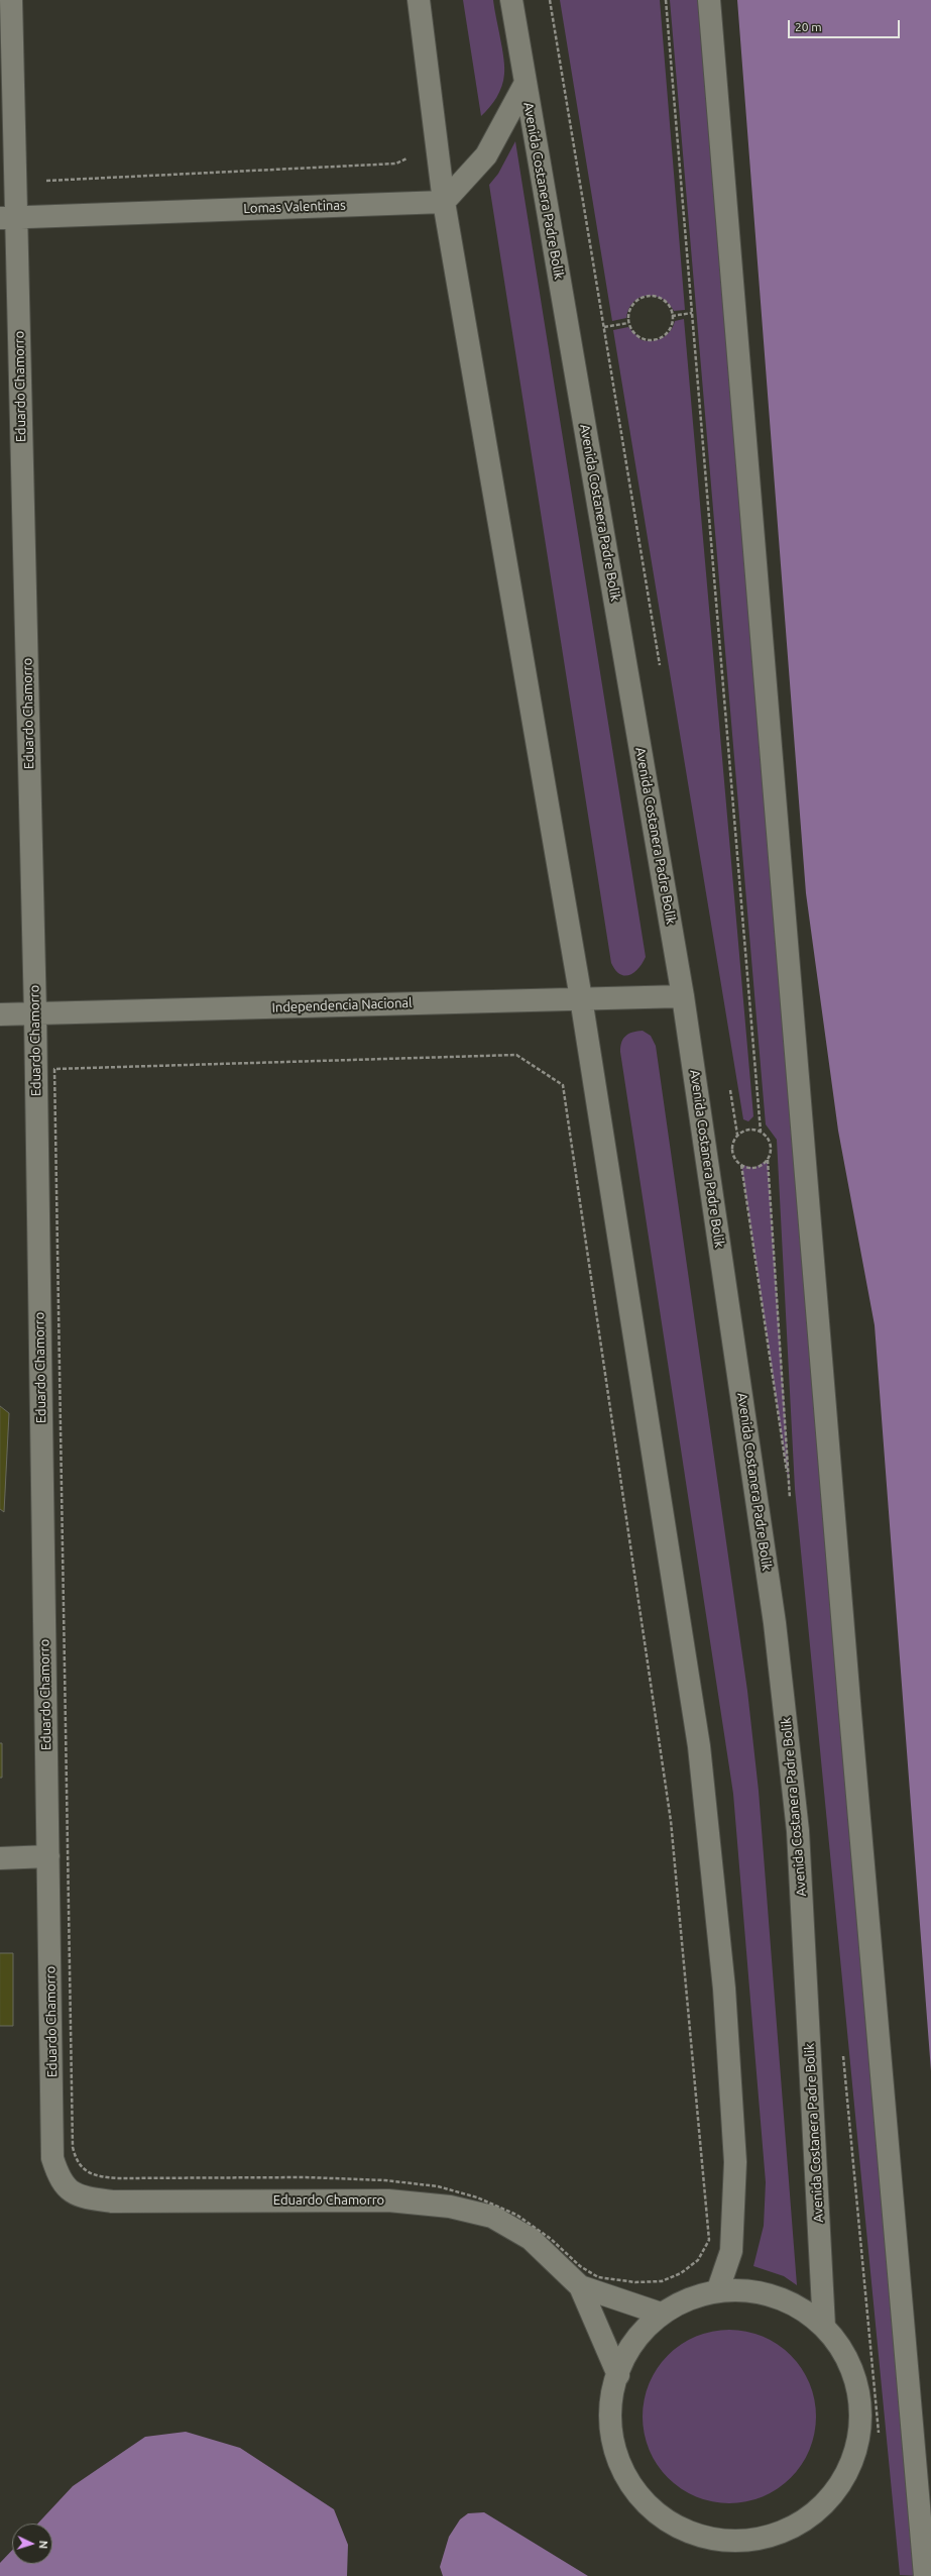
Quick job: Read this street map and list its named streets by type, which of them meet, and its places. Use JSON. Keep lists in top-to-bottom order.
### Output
{
  "streets": {
    "street": [
      "Avenida Costanera Padre Bolik",
      "Lomas Valentinas",
      "Eduardo Chamorro",
      "Independencia Nacional"
    ]
  },
  "crossings": [
    ["Avenida Costanera Padre Bolik", "Independencia Nacional"],
    ["Lomas Valentinas", "Eduardo Chamorro"],
    ["Eduardo Chamorro", "Independencia Nacional"]
  ],
  "scale_bar": "20 m",
  "north": "right"
}
